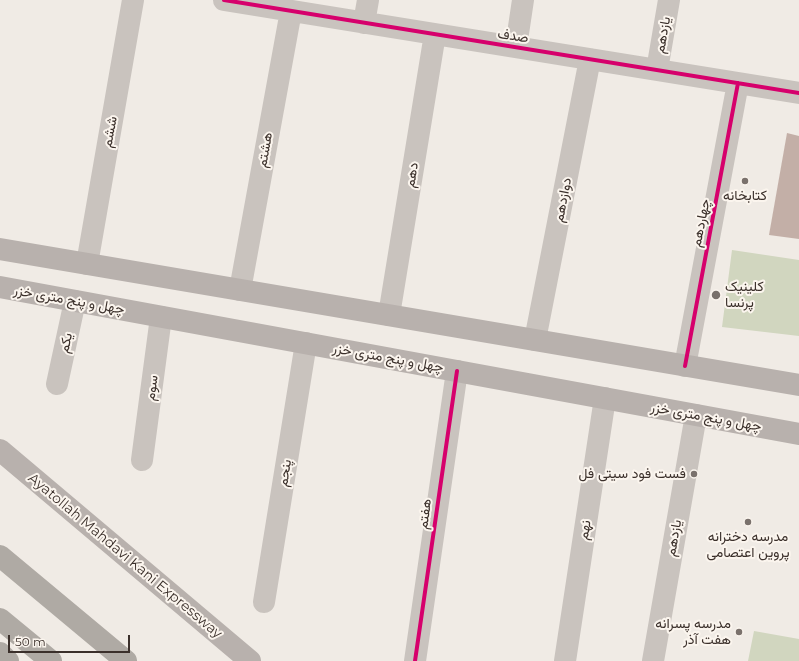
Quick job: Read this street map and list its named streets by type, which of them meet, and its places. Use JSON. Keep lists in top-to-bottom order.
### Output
{
  "streets": {
    "main road": ["چهل و پنج متری خزر", "Ayatollah Mahdavi Kani Expressway"],
    "street": [
      "یازدهم",
      "صدف",
      "ششم",
      "هشتم",
      "دهم",
      "دوازدهم",
      "چهاردهم",
      "یکم",
      "سوم",
      "پنجم",
      "هفتم",
      "نهم"
    ]
  },
  "crossings": [
    ["یازدهم", "صدف"],
    ["یازدهم", "چهل و پنج متری خزر"],
    ["صدف", "هشتم"],
    ["صدف", "دهم"],
    ["صدف", "دوازدهم"],
    ["صدف", "چهاردهم"],
    ["چهل و پنج متری خزر", "یکم"],
    ["چهل و پنج متری خزر", "سوم"],
    ["چهل و پنج متری خزر", "پنجم"],
    ["چهل و پنج متری خزر", "هفتم"],
    ["چهل و پنج متری خزر", "نهم"]
  ],
  "places": [
    "کتابخانه",
    "کلینیک پرنسا",
    "فست فود سیتی فل",
    "مدرسه دخترانه پروین اعتصامی",
    "مدرسه پسرانه هفت آذر"
  ],
  "scale_bar": "50 m"
}
